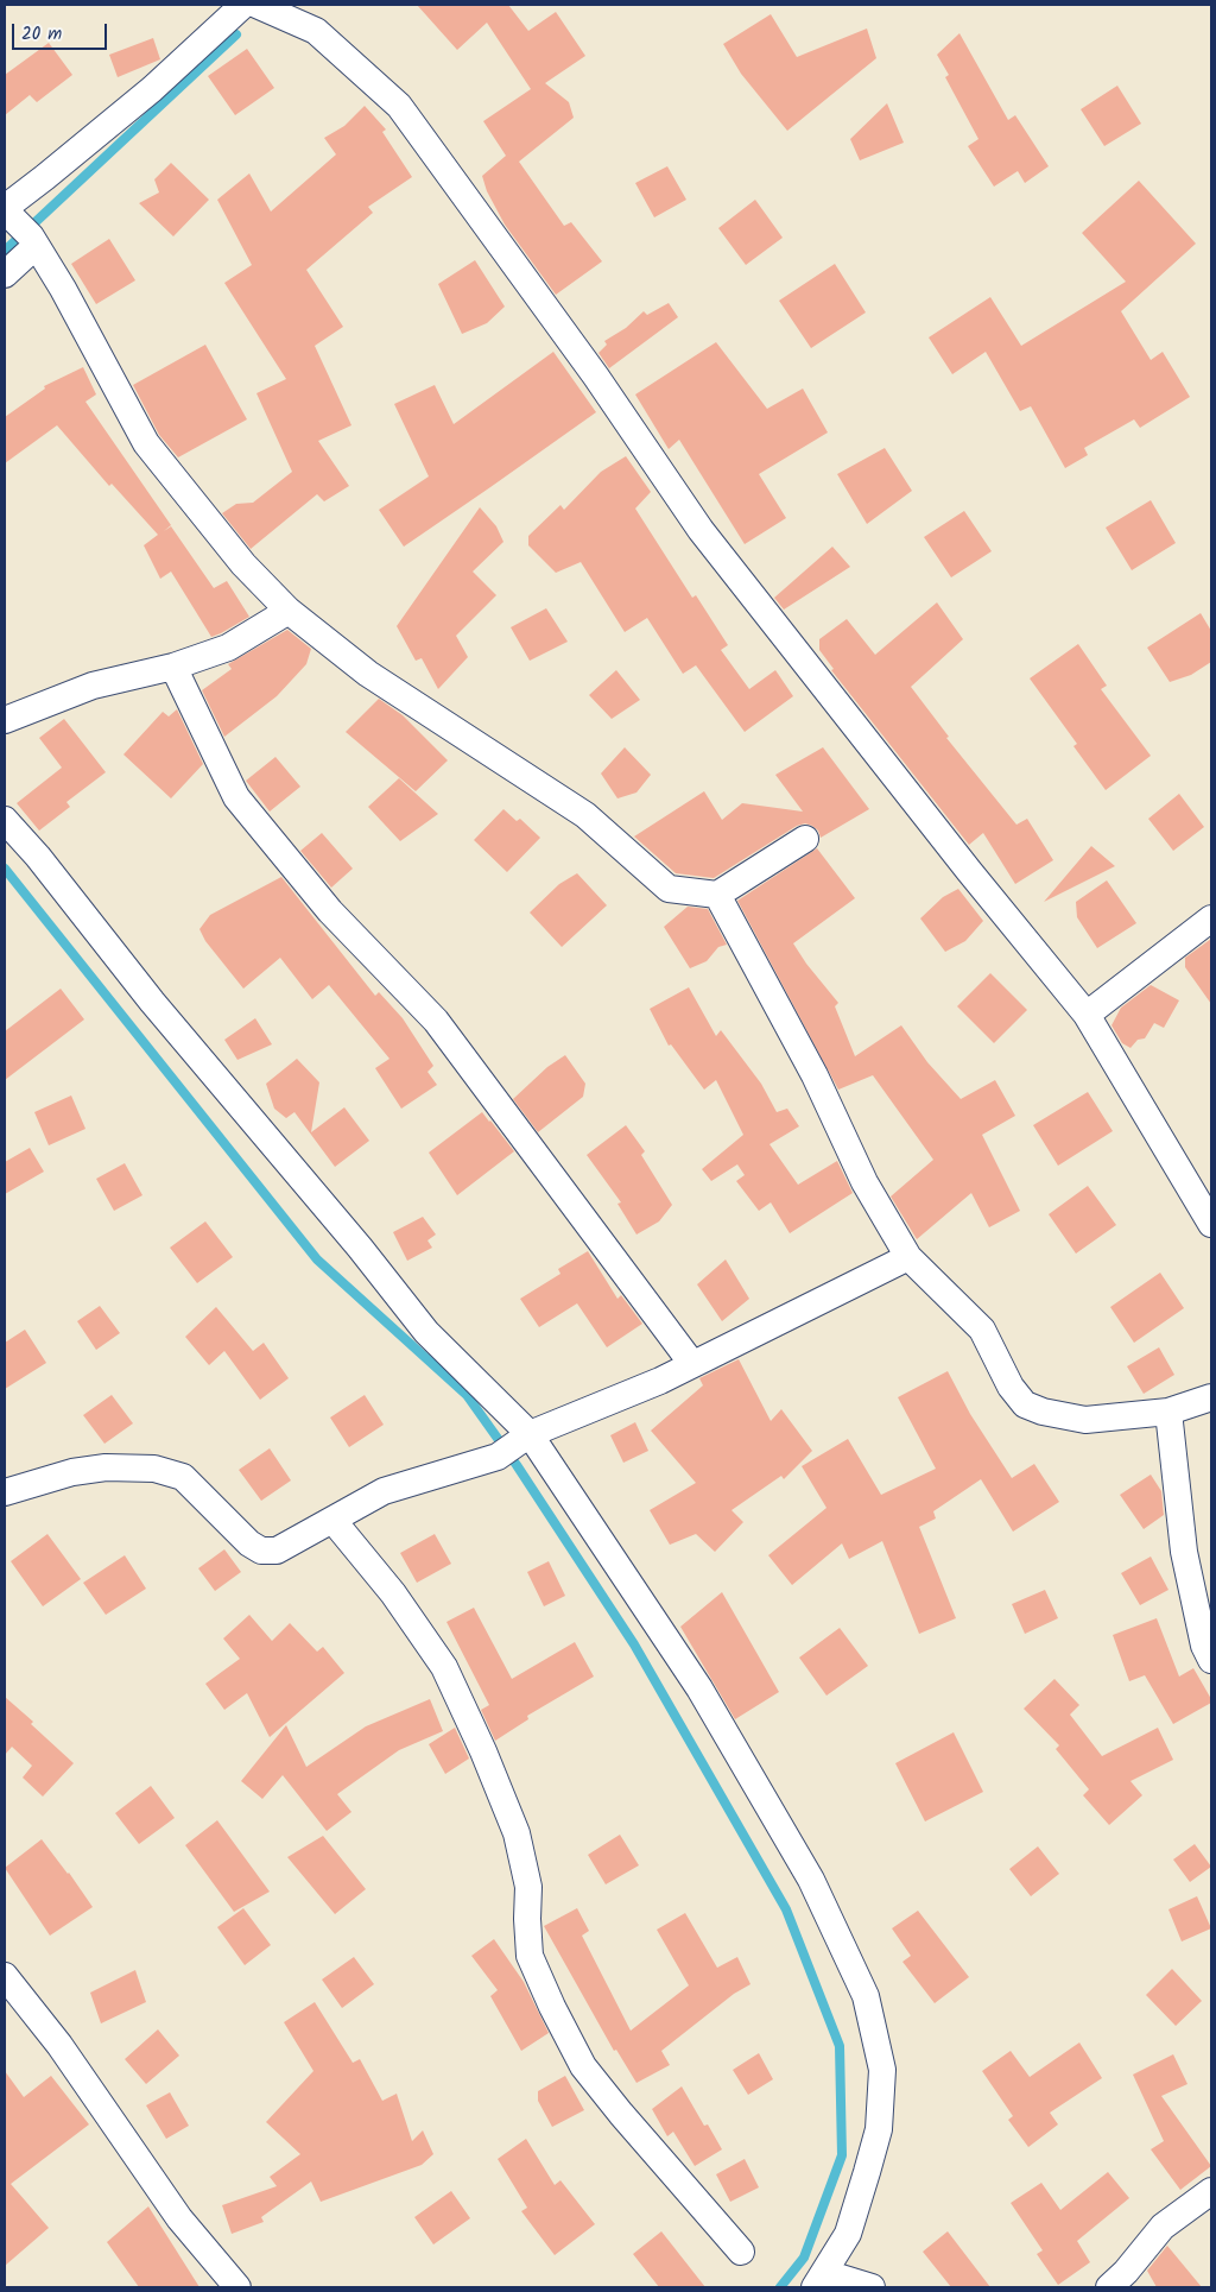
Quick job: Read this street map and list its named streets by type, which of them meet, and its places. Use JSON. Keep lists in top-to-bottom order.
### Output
{
  "scale_bar": "20 m"
}
